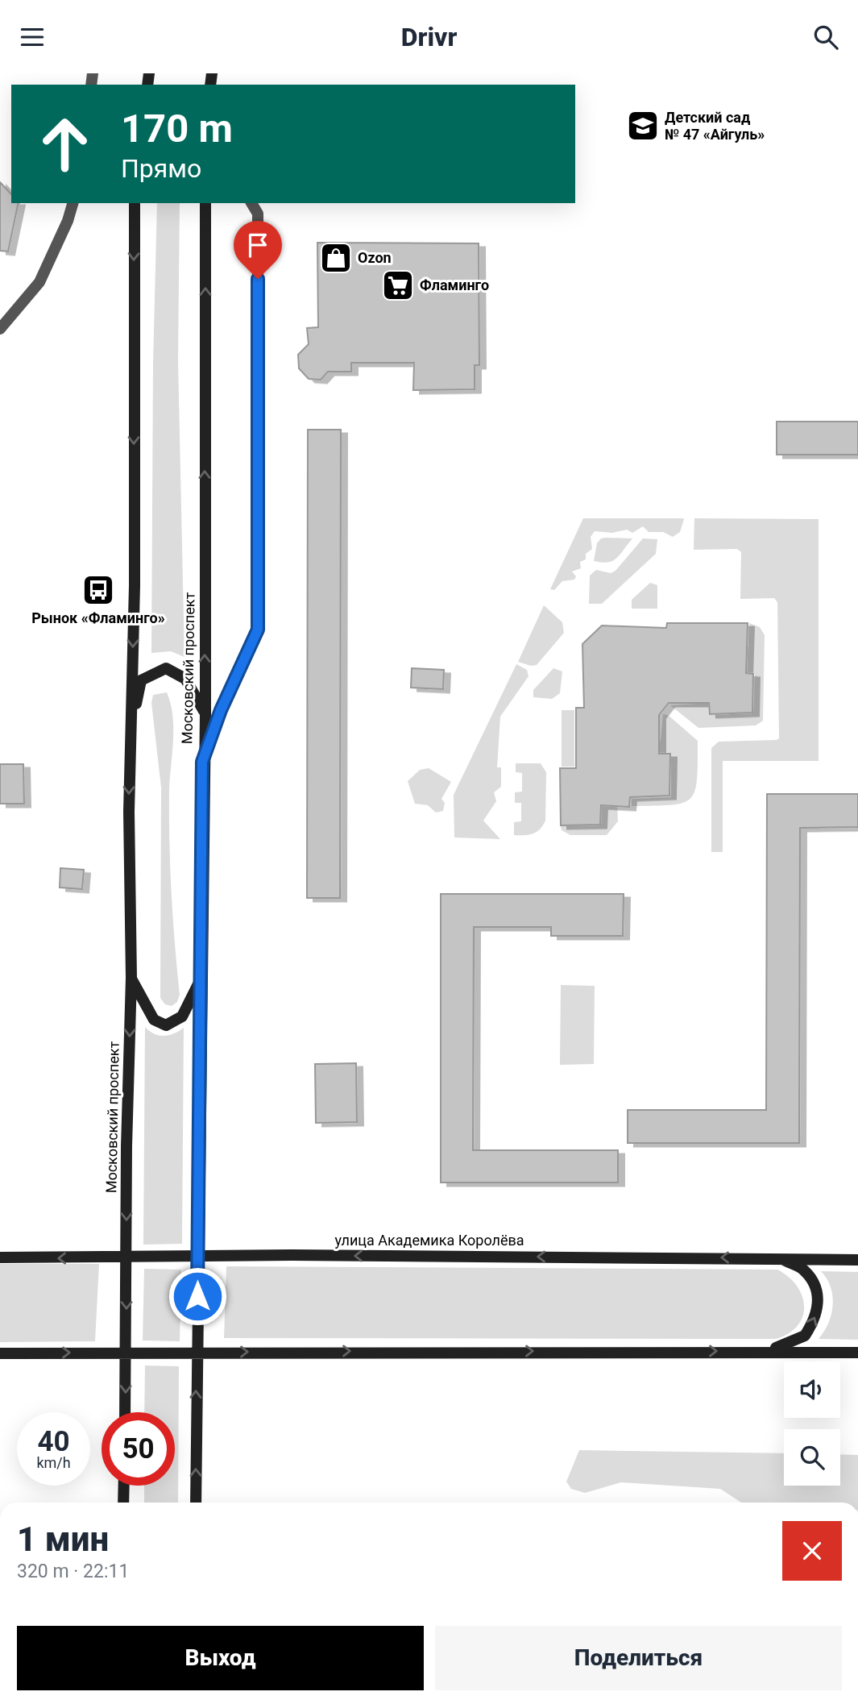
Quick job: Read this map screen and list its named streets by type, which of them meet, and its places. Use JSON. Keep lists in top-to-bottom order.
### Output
{
  "streets": {
    "main road": ["Московский проспект", "улица Академика Королёва"]
  },
  "crossings": [
    ["Московский проспект", "улица Академика Королёва"]
  ],
  "places": {
    "school or university": ["Детский сад № 47 «Айгуль»"],
    "shop": ["Ozon"],
    "supermarket": ["Фламинго"],
    "bus stop": ["Рынок «Фламинго»"]
  },
  "page": {
    "header": "Drivr",
    "turn": ["170 m", "Прямо"],
    "speed": "40 km/h",
    "limit": "50",
    "heading": ["1 мин", "320 m · 22:11"],
    "buttons": ["Выход", "Поделиться"]
  }
}
